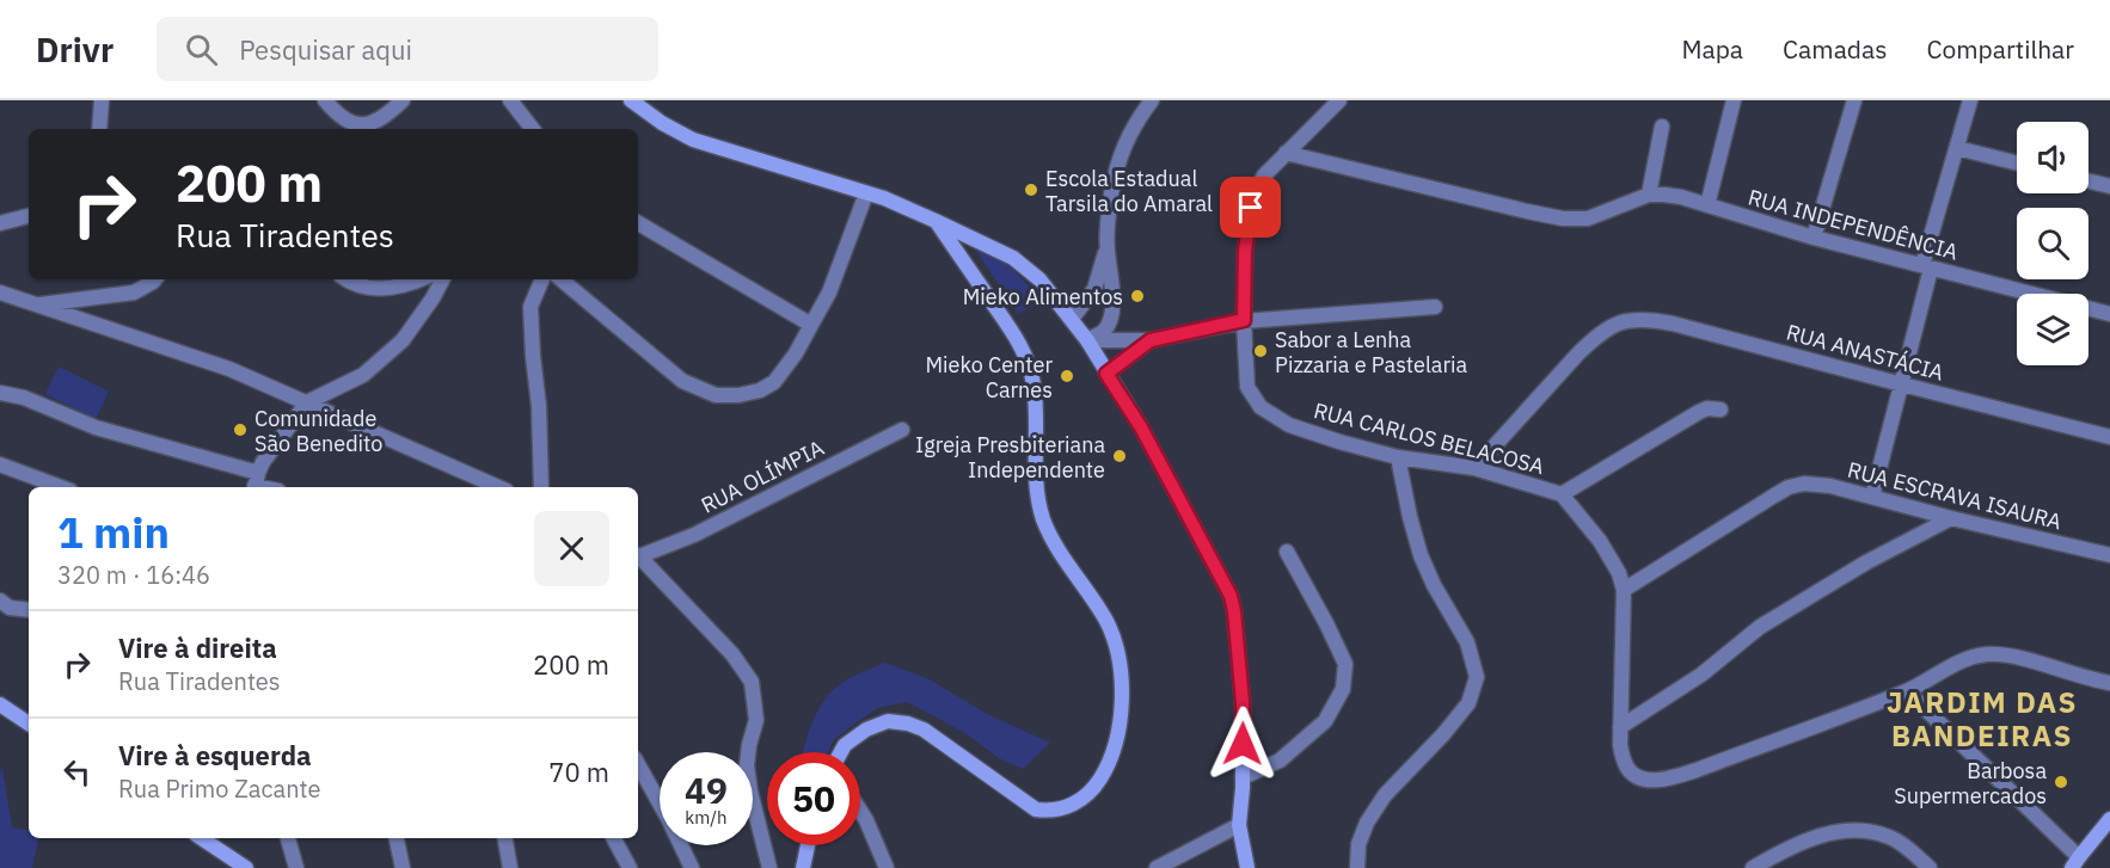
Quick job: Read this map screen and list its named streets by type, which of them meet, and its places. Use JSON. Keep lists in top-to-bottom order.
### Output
{
  "streets": {
    "street": [
      "RUA INDEPENDÊNCIA",
      "RUA ANASTÁCIA",
      "RUA CARLOS BELACOSA",
      "RUA OLÍMPIA",
      "RUA ESCRAVA ISAURA"
    ]
  },
  "crossings": [
    ["RUA INDEPENDÊNCIA", "RUA CARLOS BELACOSA"],
    ["RUA ANASTÁCIA", "RUA CARLOS BELACOSA"],
    ["RUA CARLOS BELACOSA", "RUA ESCRAVA ISAURA"]
  ],
  "districts": ["JARDIM DAS BANDEIRAS"],
  "places": [
    "Escola Estadual Tarsila do Amaral",
    "Mieko Alimentos",
    "Sabor a Lenha Pizzaria e Pastelaria",
    "Mieko Center Carnes",
    "Comunidade São Benedito",
    "Igreja Presbiteriana Independente",
    "Barbosa Supermercados"
  ],
  "page": {
    "header": "Drivr",
    "search": "Pesquisar aqui",
    "nav": ["Mapa", "Camadas", "Compartilhar"],
    "turn": ["200 m", "Rua Tiradentes"],
    "heading": ["1 min", "320 m · 16:46"],
    "list": [
      {
        "name": "Vire à direita",
        "note": "Rua Tiradentes",
        "value": "200 m"
      },
      {
        "name": "Vire à esquerda",
        "note": "Rua Primo Zacante",
        "value": "70 m"
      }
    ],
    "speed": "49 km/h",
    "limit": "50"
  }
}
